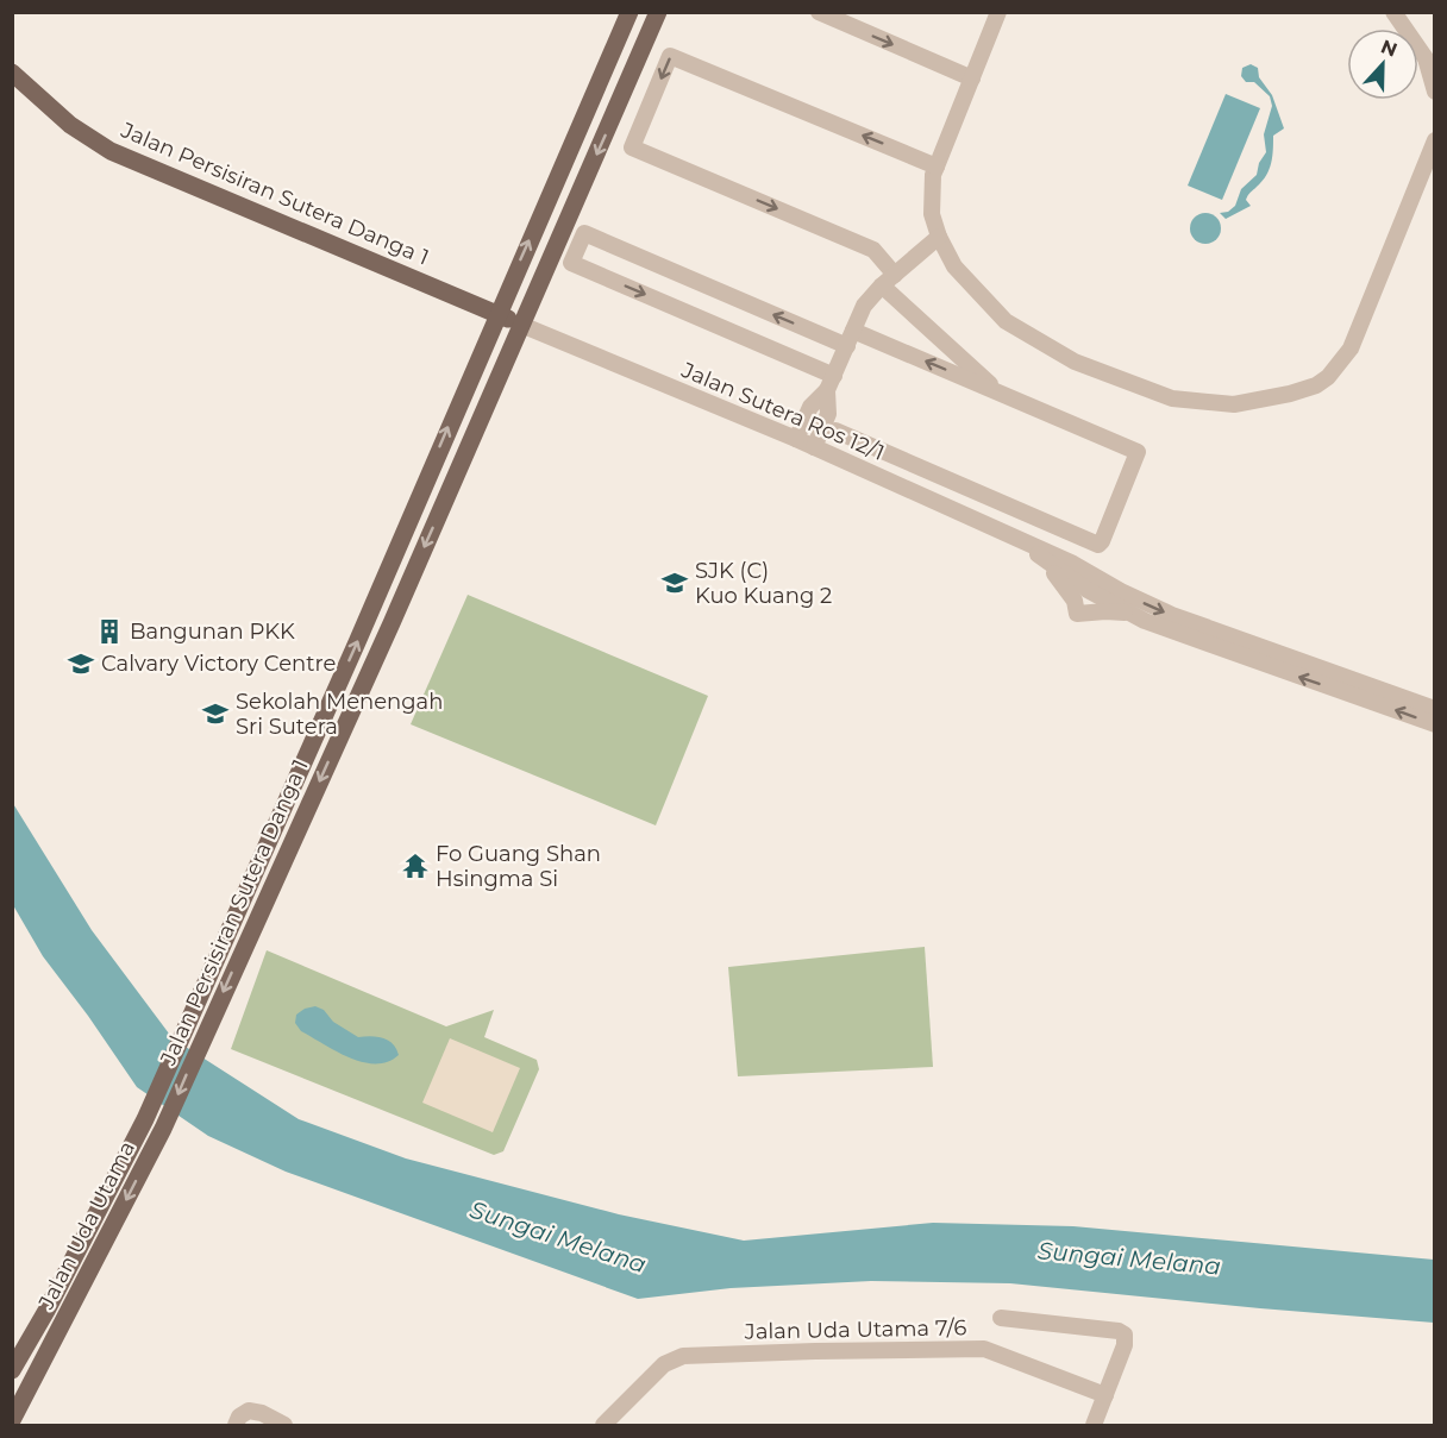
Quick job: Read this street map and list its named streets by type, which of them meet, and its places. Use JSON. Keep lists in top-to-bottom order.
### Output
{
  "streets": {
    "main road": ["Jalan Persisiran Sutera Danga 1", "Jalan Uda Utama"],
    "street": ["Jalan Sutera Ros 12/1", "Jalan Uda Utama 7/6"]
  },
  "crossings": [
    ["Jalan Persisiran Sutera Danga 1", "Jalan Sutera Ros 12/1"],
    ["Jalan Persisiran Sutera Danga 1", "Jalan Uda Utama"]
  ],
  "water": ["Sungai Melana"],
  "places": {
    "school or university": ["SJK (C) Kuo Kuang 2", "Calvary Victory Centre", "Sekolah Menengah Sri Sutera"],
    "building": ["Bangunan PKK"],
    "temple": ["Fo Guang Shan Hsingma Si"]
  },
  "north": "top"
}
